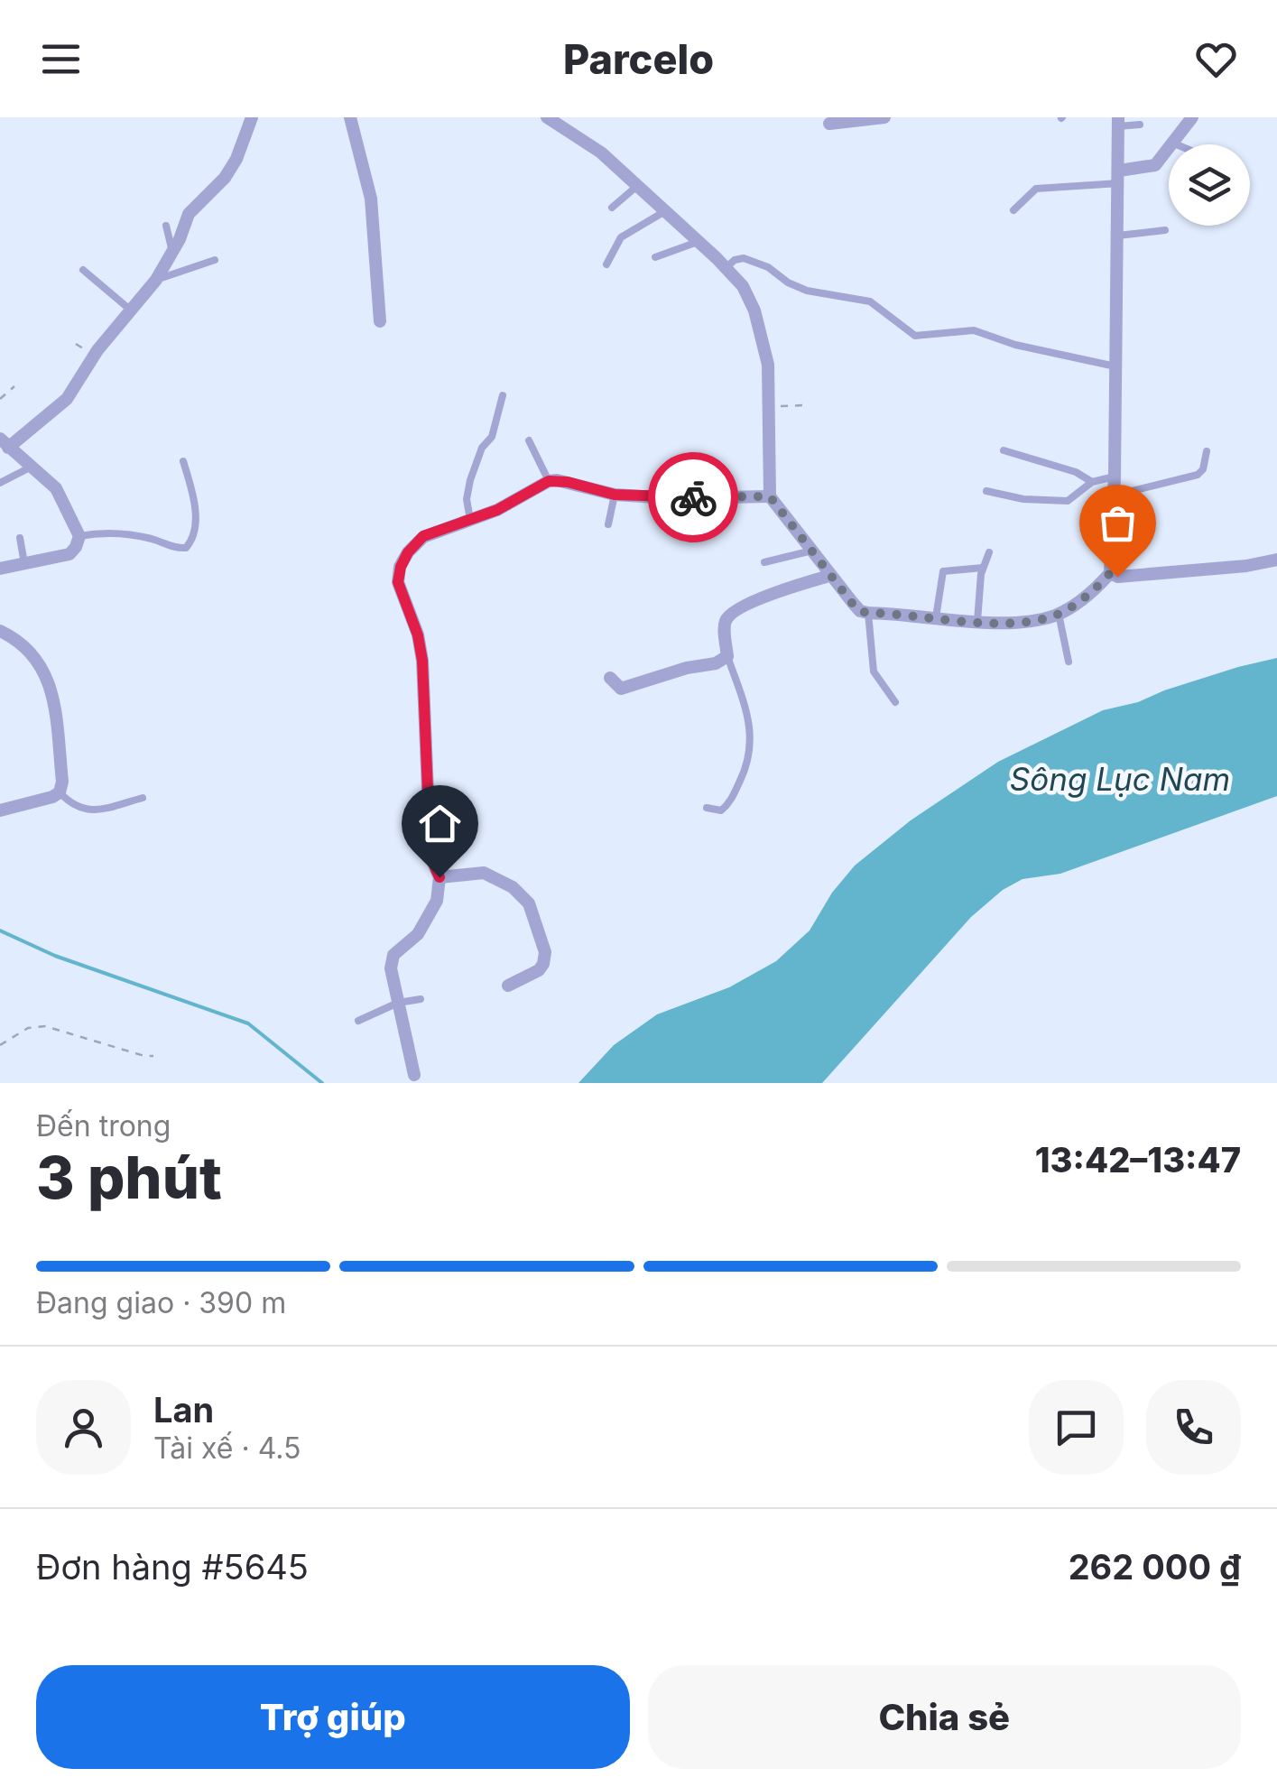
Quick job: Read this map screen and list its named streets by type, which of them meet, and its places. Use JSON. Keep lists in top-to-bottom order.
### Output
{
  "water": ["Sông Lục Nam"],
  "page": {
    "header": "Parcelo",
    "heading": ["3 phút", "Đến trong", "13:42–13:47"],
    "panel": [
      "Lan",
      "Tài xế · 4.5",
      "Đơn hàng #5645",
      "262 000 ₫"
    ],
    "bar": "Đang giao · 390 m",
    "buttons": ["Trợ giúp", "Chia sẻ"]
  }
}
